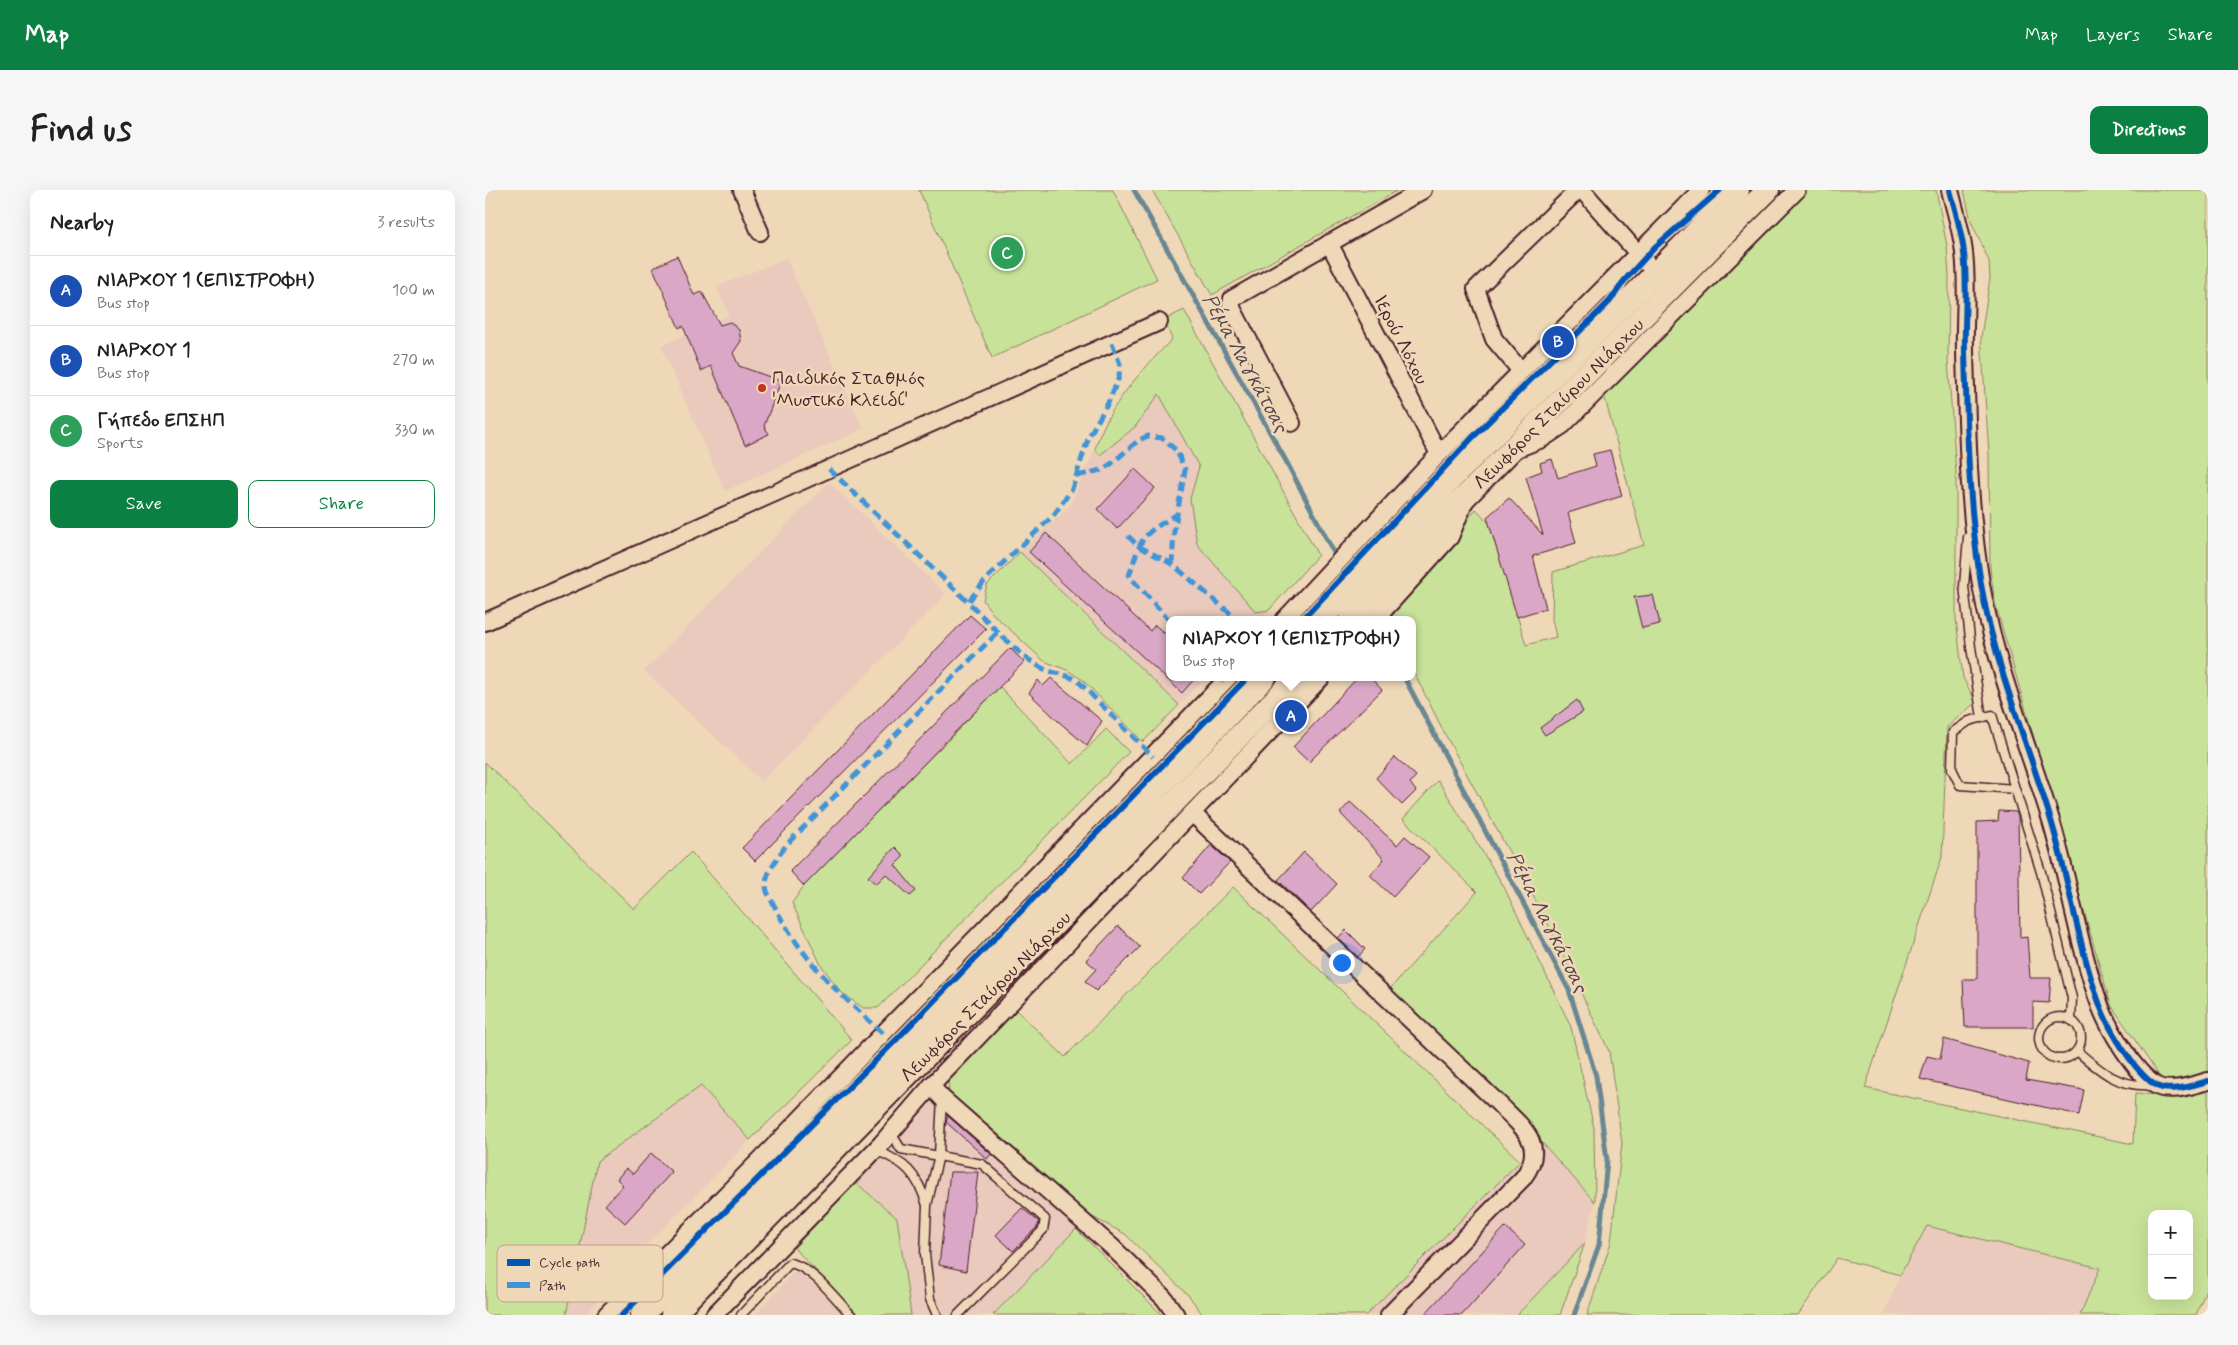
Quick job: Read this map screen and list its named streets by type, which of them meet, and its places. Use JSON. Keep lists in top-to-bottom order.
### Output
{
  "streets": {
    "main road": ["Λεωφόρος Σταύρου Νιάρχου"],
    "street": ["Ιερού Λόχου"]
  },
  "water": ["Ρέμα Λαγκάτσας"],
  "places": ["Παιδικός Σταθμός 'Μυστικό Κλειδί'"],
  "legend": ["Cycle path", "Path"],
  "page": {
    "header": "Map",
    "nav": ["Map", "Layers", "Share"],
    "buttons": [
      "Directions",
      ["Save", "Share"]
    ],
    "title": "Find us",
    "heading": ["Nearby", "3 results"],
    "pins": ["C", "B", "A"],
    "list": [
      {
        "mark": "A",
        "name": "ΝΙΑΡΧΟΥ 1 (ΕΠΙΣΤΡΟΦΗ)",
        "note": "Bus stop",
        "value": "100 m"
      },
      {
        "mark": "B",
        "name": "ΝΙΑΡΧΟΥ 1",
        "note": "Bus stop",
        "value": "270 m"
      },
      {
        "mark": "C",
        "name": "Γήπεδο ΕΠΣΗΠ",
        "note": "Sports",
        "value": "330 m"
      }
    ],
    "popup": ["ΝΙΑΡΧΟΥ 1 (ΕΠΙΣΤΡΟΦΗ)", "Bus stop"],
    "map_buttons": ["+", "−"]
  }
}
